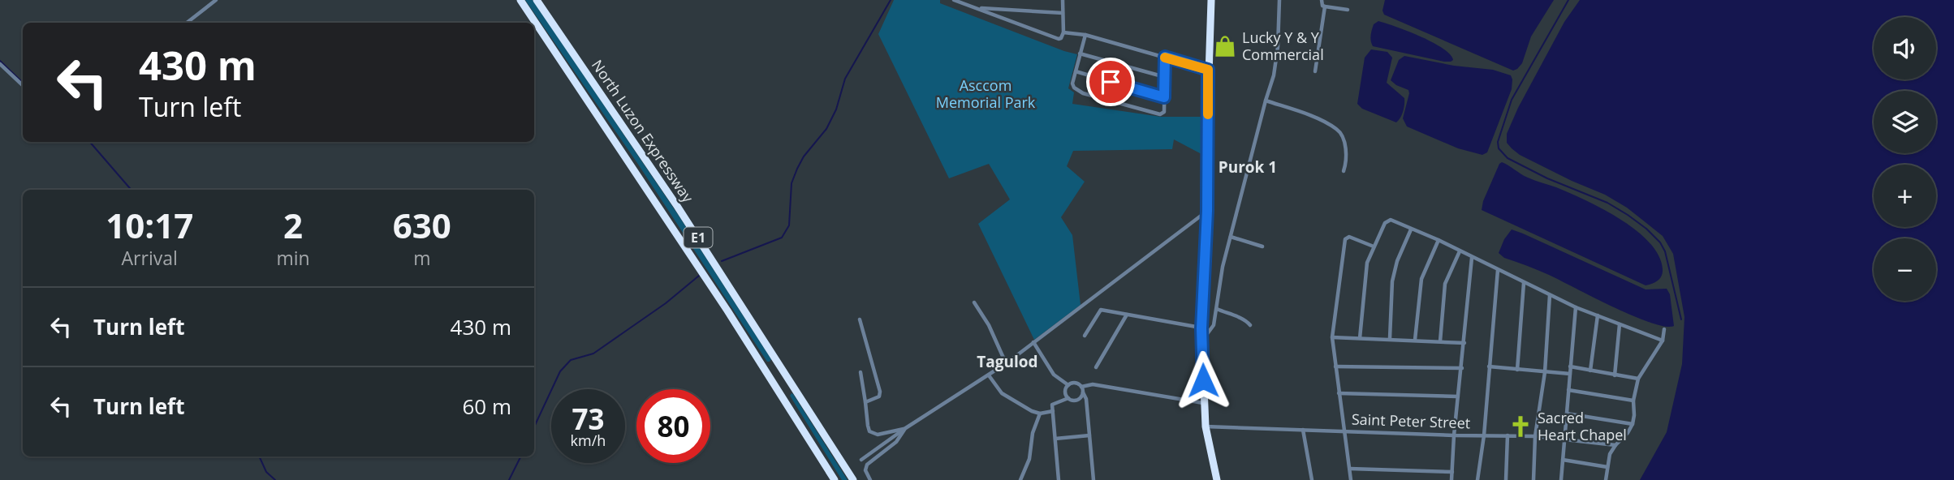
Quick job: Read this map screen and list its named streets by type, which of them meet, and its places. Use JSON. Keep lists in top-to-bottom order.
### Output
{
  "streets": {
    "highway": ["North Luzon Expressway", "E1"],
    "street": ["Saint Peter Street"]
  },
  "districts": ["Purok 1", "Tagulod"],
  "parks": ["Asccom Memorial Park"],
  "places": {
    "shop": ["Lucky Y & Y Commercial"],
    "church": ["Sacred Heart Chapel"]
  },
  "page": {
    "map_buttons": ["+", "−"],
    "turn": ["430 m", "Turn left"],
    "eta": [
      "10:17",
      "Arrival",
      "2",
      "min",
      "630",
      "m"
    ],
    "list": [
      {
        "name": "Turn left",
        "value": "430 m"
      },
      {
        "name": "Turn left",
        "value": "60 m"
      }
    ],
    "speed": "73 km/h",
    "limit": "80"
  }
}
